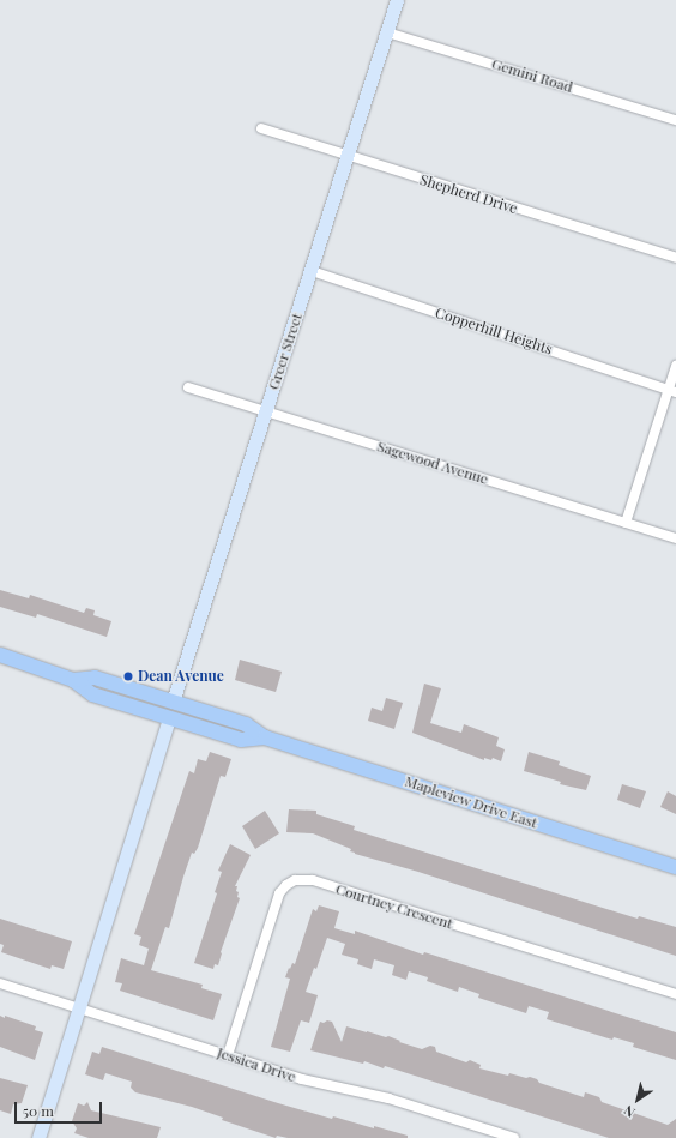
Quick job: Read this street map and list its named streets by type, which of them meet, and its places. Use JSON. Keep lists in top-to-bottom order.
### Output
{
  "streets": {
    "main road": ["Mapleview Drive East"],
    "street": [
      "Gemini Road",
      "Shepherd Drive",
      "Copperhill Heights",
      "Greer Street",
      "Sagewood Avenue",
      "Courtney Crescent",
      "Jessica Drive"
    ]
  },
  "crossings": [
    ["Gemini Road", "Greer Street"],
    ["Shepherd Drive", "Greer Street"],
    ["Copperhill Heights", "Greer Street"],
    ["Greer Street", "Sagewood Avenue"],
    ["Greer Street", "Mapleview Drive East"],
    ["Courtney Crescent", "Jessica Drive"]
  ],
  "places": ["Dean Avenue"],
  "scale_bar": "50 m",
  "north": "bottom left"
}
